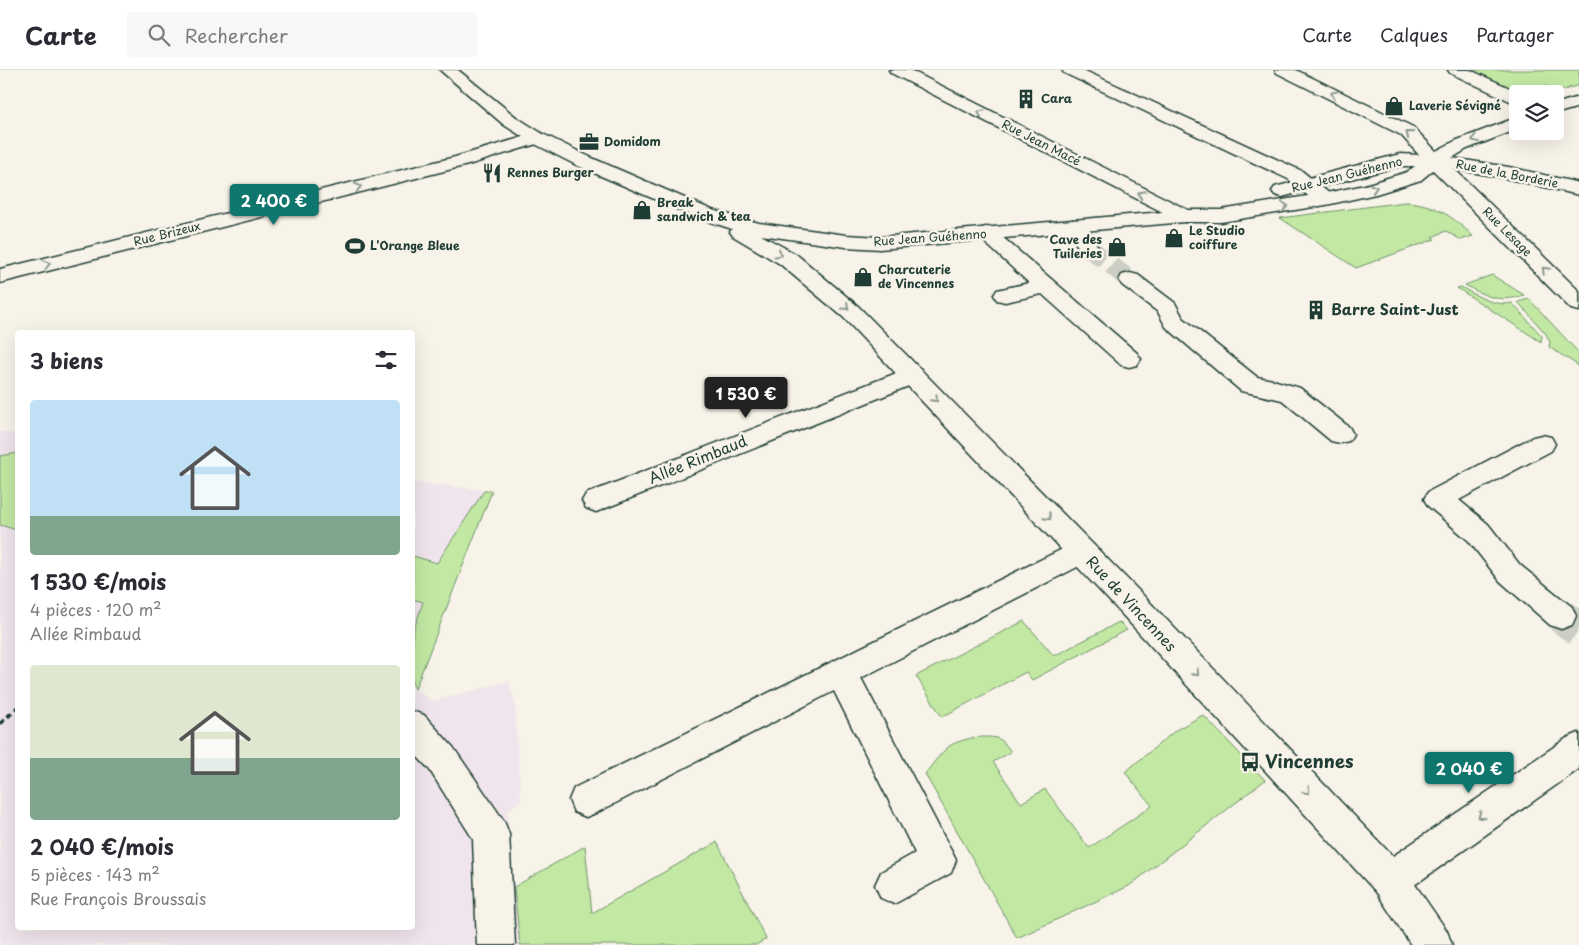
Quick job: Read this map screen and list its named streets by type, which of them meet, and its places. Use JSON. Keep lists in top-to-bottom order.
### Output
{
  "streets": {
    "main road": [
      "Rue Jean Macé",
      "Rue de la Borderie",
      "Rue Jean Guéhenno",
      "Rue Lesage",
      "Rue Brizeux",
      "Allée Rimbaud",
      "Rue de Vincennes"
    ]
  },
  "crossings": [
    ["Rue Jean Macé", "Rue Jean Guéhenno"],
    ["Rue de la Borderie", "Rue Jean Guéhenno"],
    ["Rue de la Borderie", "Rue Lesage"],
    ["Rue Jean Guéhenno", "Rue Lesage"],
    ["Rue Jean Guéhenno", "Rue Brizeux"],
    ["Rue Jean Guéhenno", "Rue de Vincennes"],
    ["Allée Rimbaud", "Rue de Vincennes"]
  ],
  "one_way": ["Rue Brizeux"],
  "places": {
    "building": ["Cara", "Barre Saint-Just"],
    "shop": [
      "Laverie Sévigné",
      "Break sandwich & tea",
      "Le Studio coiffure",
      "Cave des Tuileries",
      "Charcuterie de Vincennes"
    ],
    "office": ["Domidom"],
    "restaurant": ["Rennes Burger"],
    "sports": ["L'Orange Bleue"],
    "bus stop": ["Vincennes"]
  },
  "page": {
    "header": "Carte",
    "search": "Rechercher",
    "nav": ["Carte", "Calques", "Partager"],
    "price": ["2 400 €", "1 530 €", "2 040 €"],
    "heading": "3 biens",
    "list": [
      {
        "name": "1 530 €/mois",
        "note": "4 pièces · 120 m² · Allée Rimbaud"
      },
      {
        "name": "2 040 €/mois",
        "note": "5 pièces · 143 m² · Rue François Broussais"
      }
    ]
  }
}
